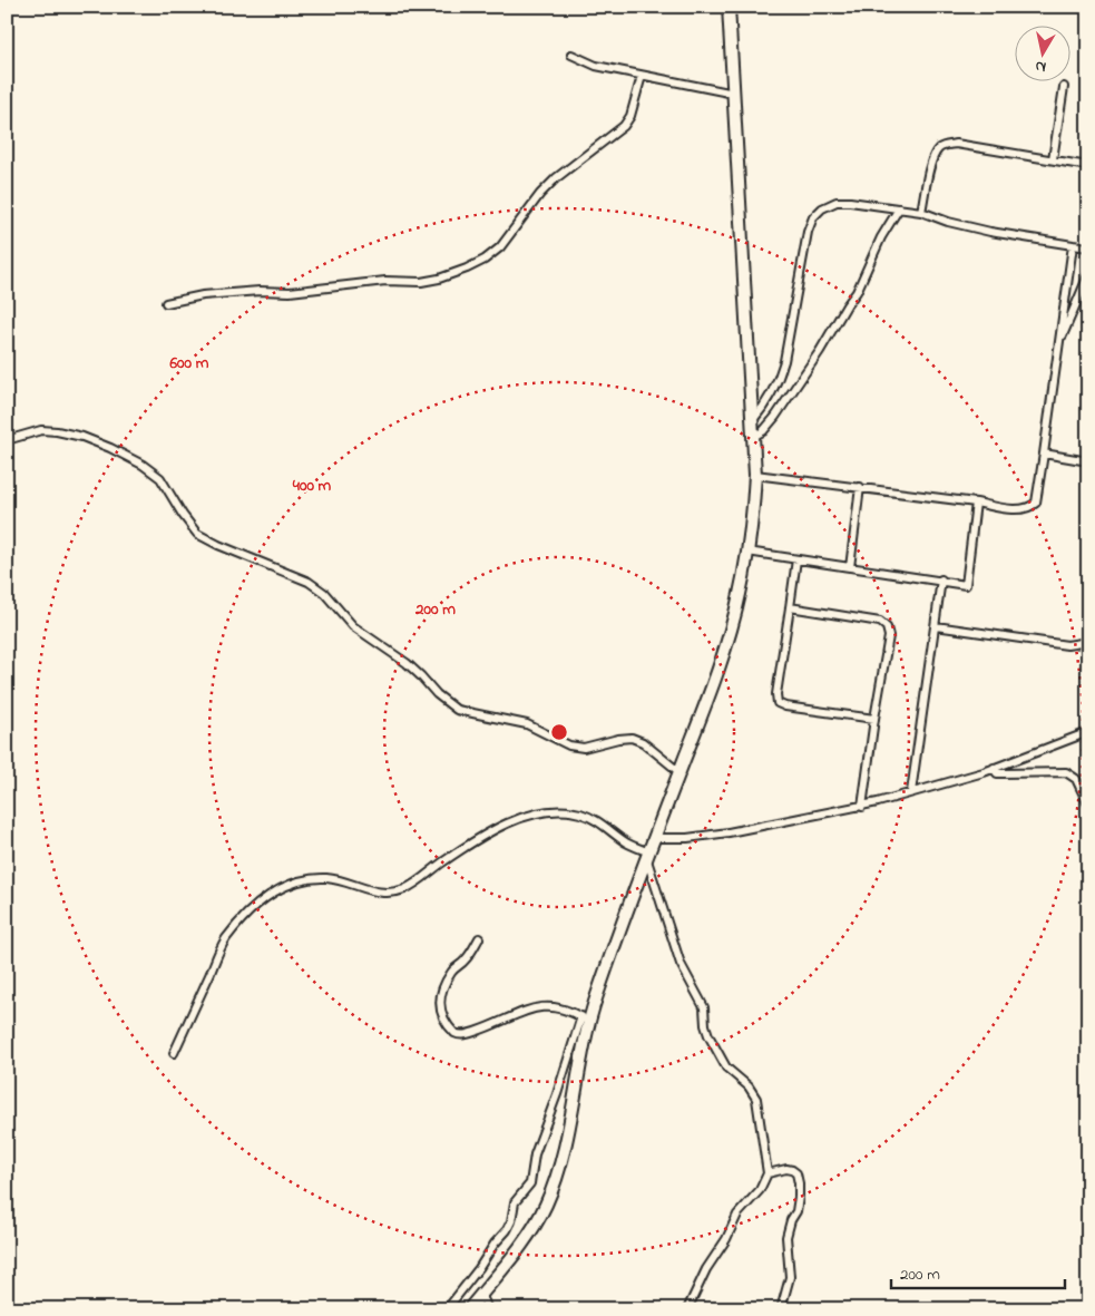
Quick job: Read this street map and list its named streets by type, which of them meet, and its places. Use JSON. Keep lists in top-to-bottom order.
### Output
{
  "scale_bar": "200 m",
  "north": "bottom",
  "rings": ["600 m", "400 m", "200 m"]
}
